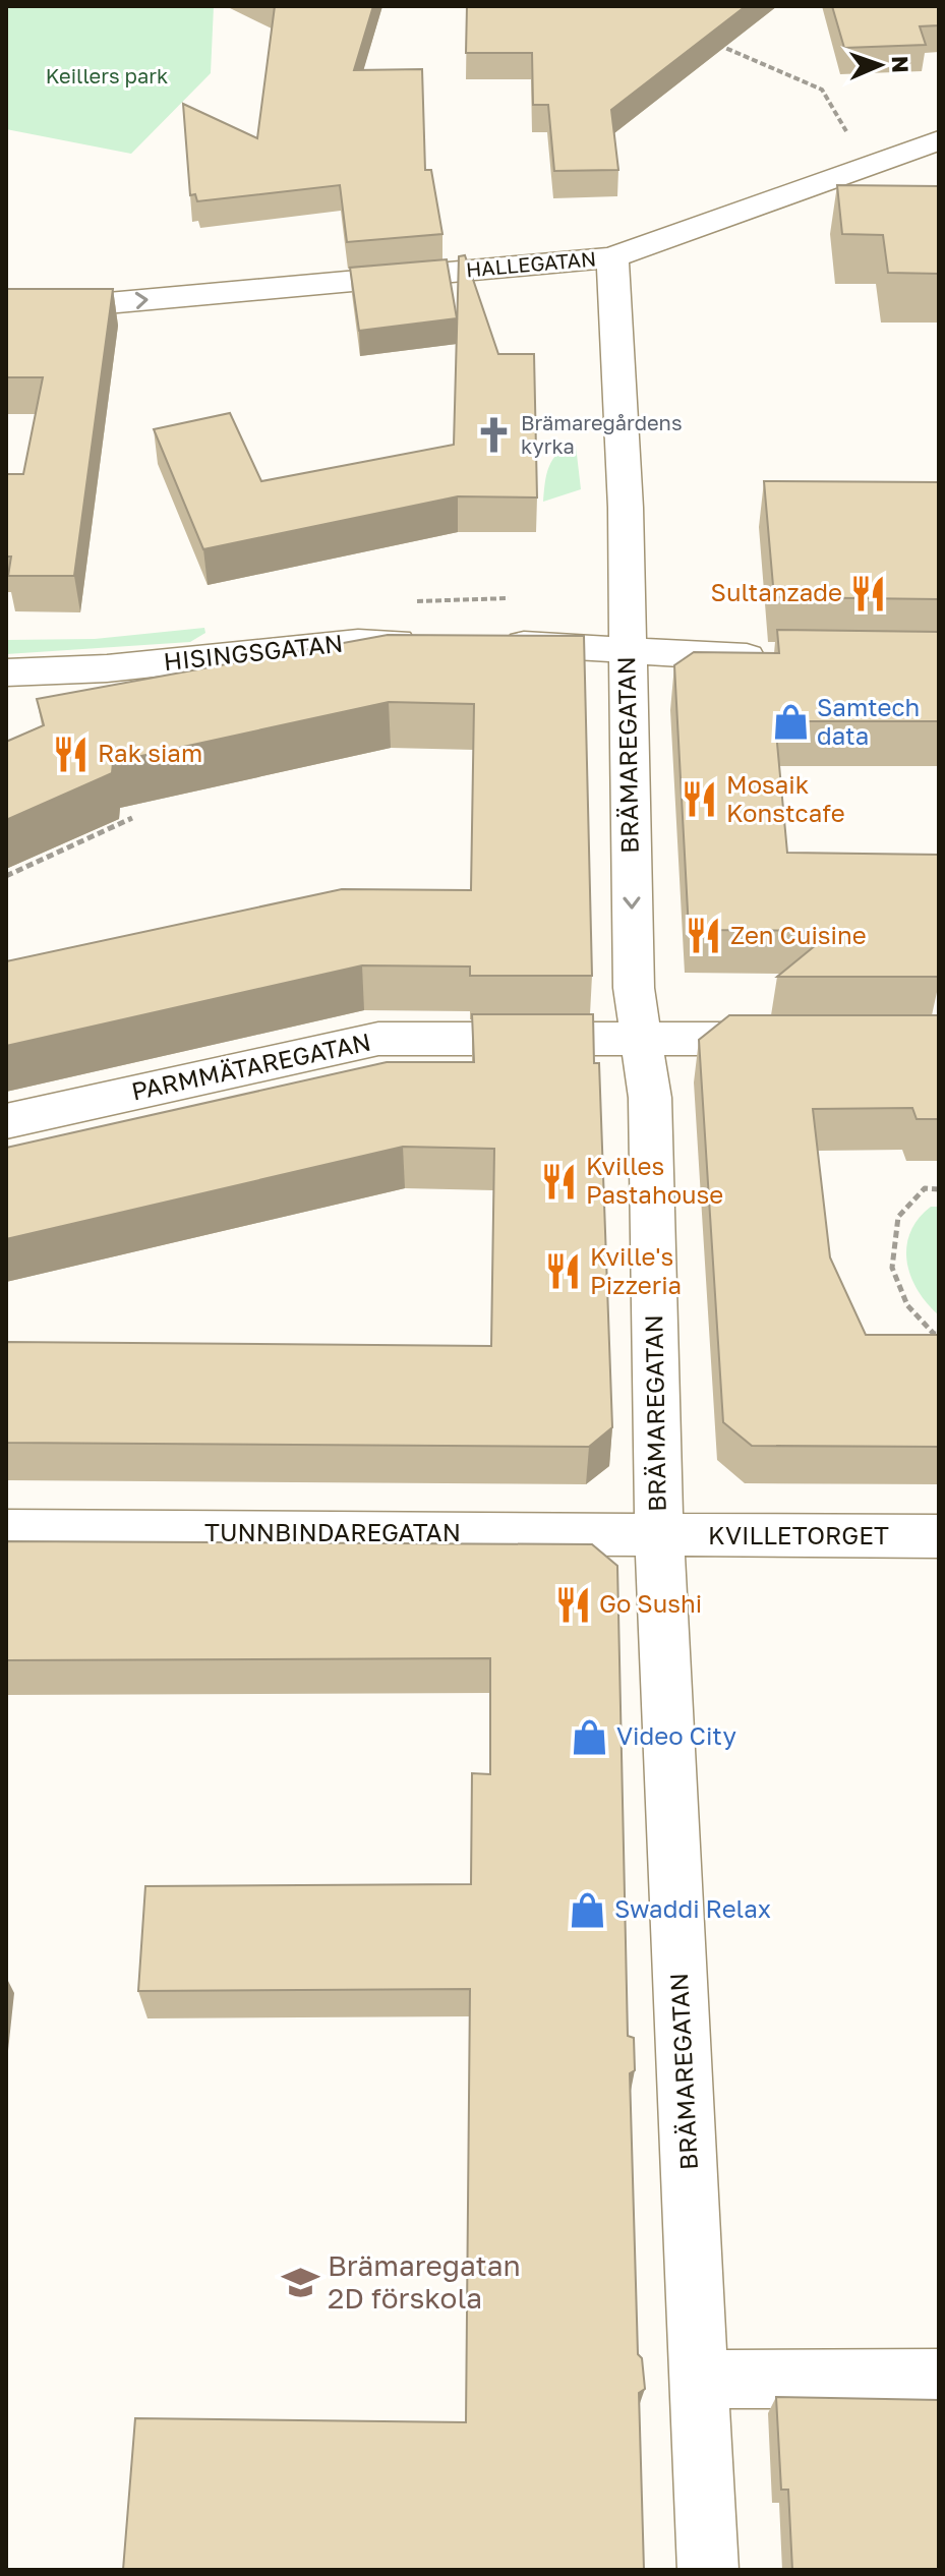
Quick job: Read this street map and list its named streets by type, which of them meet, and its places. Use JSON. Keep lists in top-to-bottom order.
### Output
{
  "streets": {
    "street": [
      "HALLEGATAN",
      "HISINGSGATAN",
      "BRÄMAREGATAN",
      "PARMMÄTAREGATAN",
      "TUNNBINDAREGATAN",
      "KVILLETORGET"
    ]
  },
  "crossings": [
    ["HALLEGATAN", "BRÄMAREGATAN"],
    ["BRÄMAREGATAN", "PARMMÄTAREGATAN"],
    ["BRÄMAREGATAN", "TUNNBINDAREGATAN"],
    ["BRÄMAREGATAN", "KVILLETORGET"],
    ["TUNNBINDAREGATAN", "KVILLETORGET"]
  ],
  "one_way": ["HALLEGATAN"],
  "parks": ["Keillers park"],
  "places": {
    "church": ["Brämaregårdens kyrka"],
    "restaurant": [
      "Sultanzade",
      "Rak siam",
      "Mosaik Konstcafe",
      "Zen Cuisine",
      "Kvilles Pastahouse",
      "Kville's Pizzeria",
      "Go Sushi"
    ],
    "shop": ["Samtech data", "Video City", "Swaddi Relax"],
    "school or university": ["Brämaregatan 2D förskola"]
  },
  "north": "right"
}
